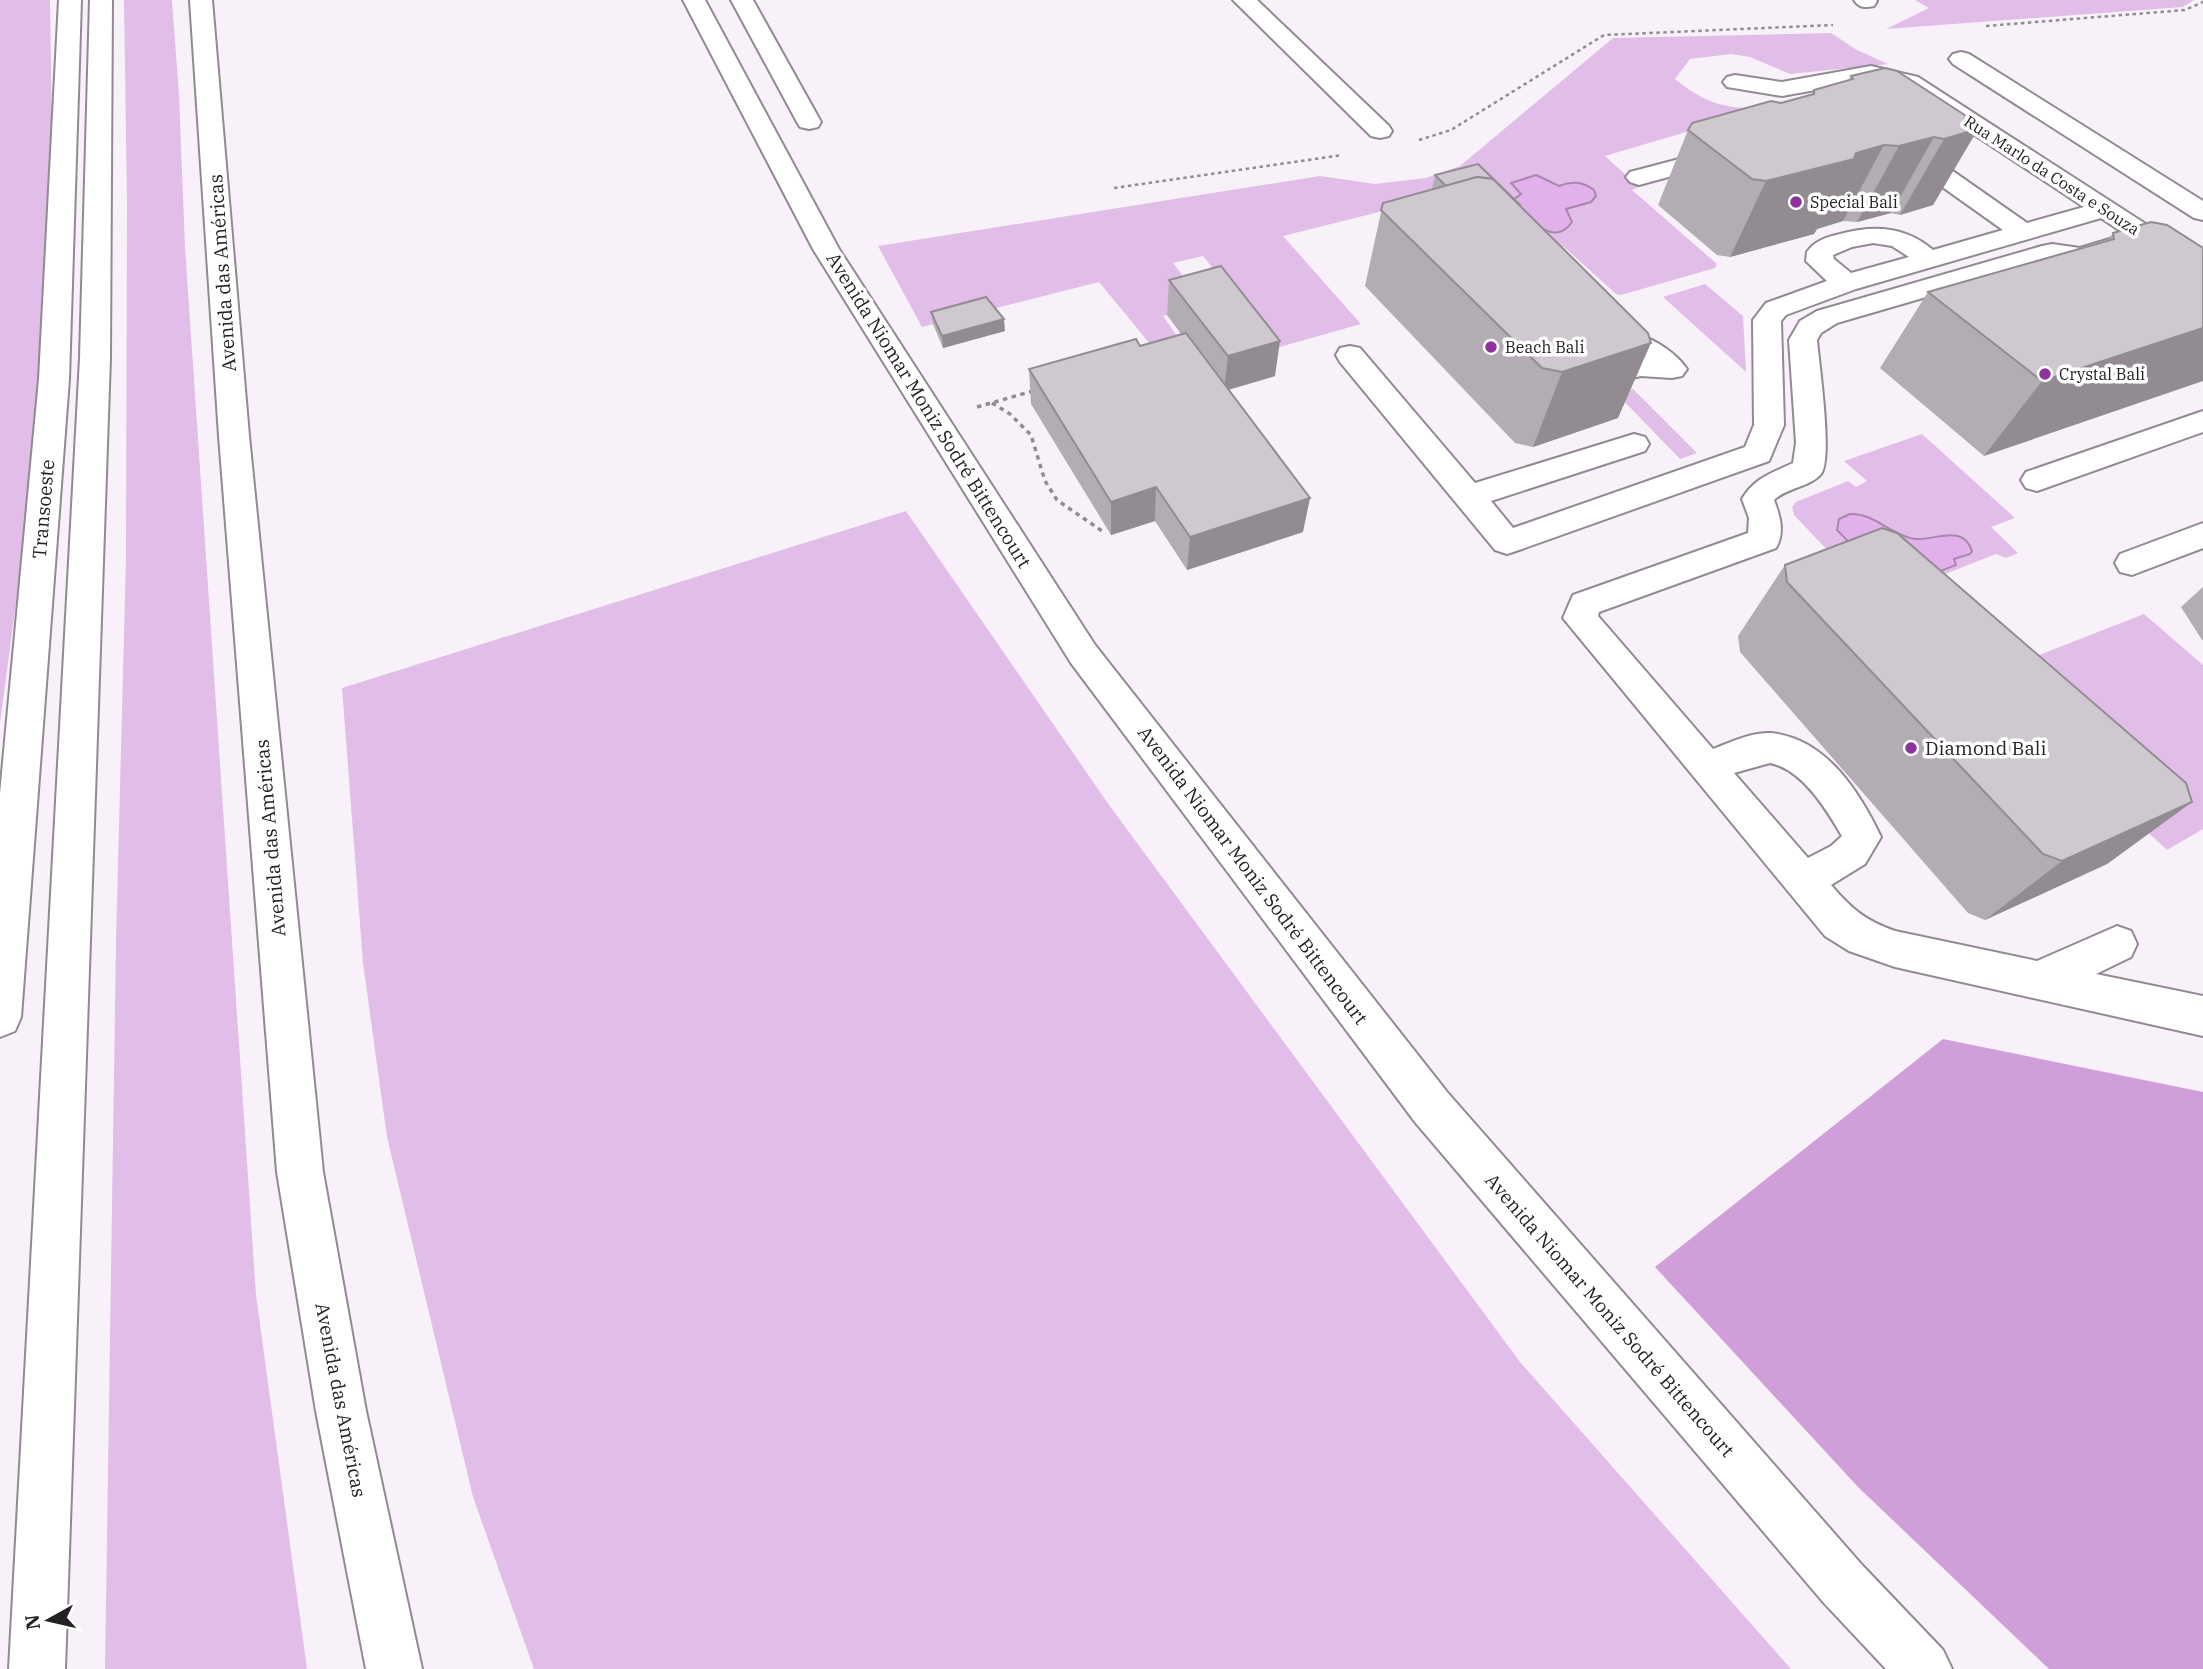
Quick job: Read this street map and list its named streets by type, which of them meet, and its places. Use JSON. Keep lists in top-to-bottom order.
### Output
{
  "streets": {
    "main road": [
      "Rua Marlo da Costa e Souza",
      "Avenida das Américas",
      "Avenida Niomar Moniz Sodré Bittencourt",
      "Transoeste"
    ]
  },
  "places": [
    "Special Bali",
    "Beach Bali",
    "Crystal Bali",
    "Diamond Bali"
  ],
  "north": "left"
}
